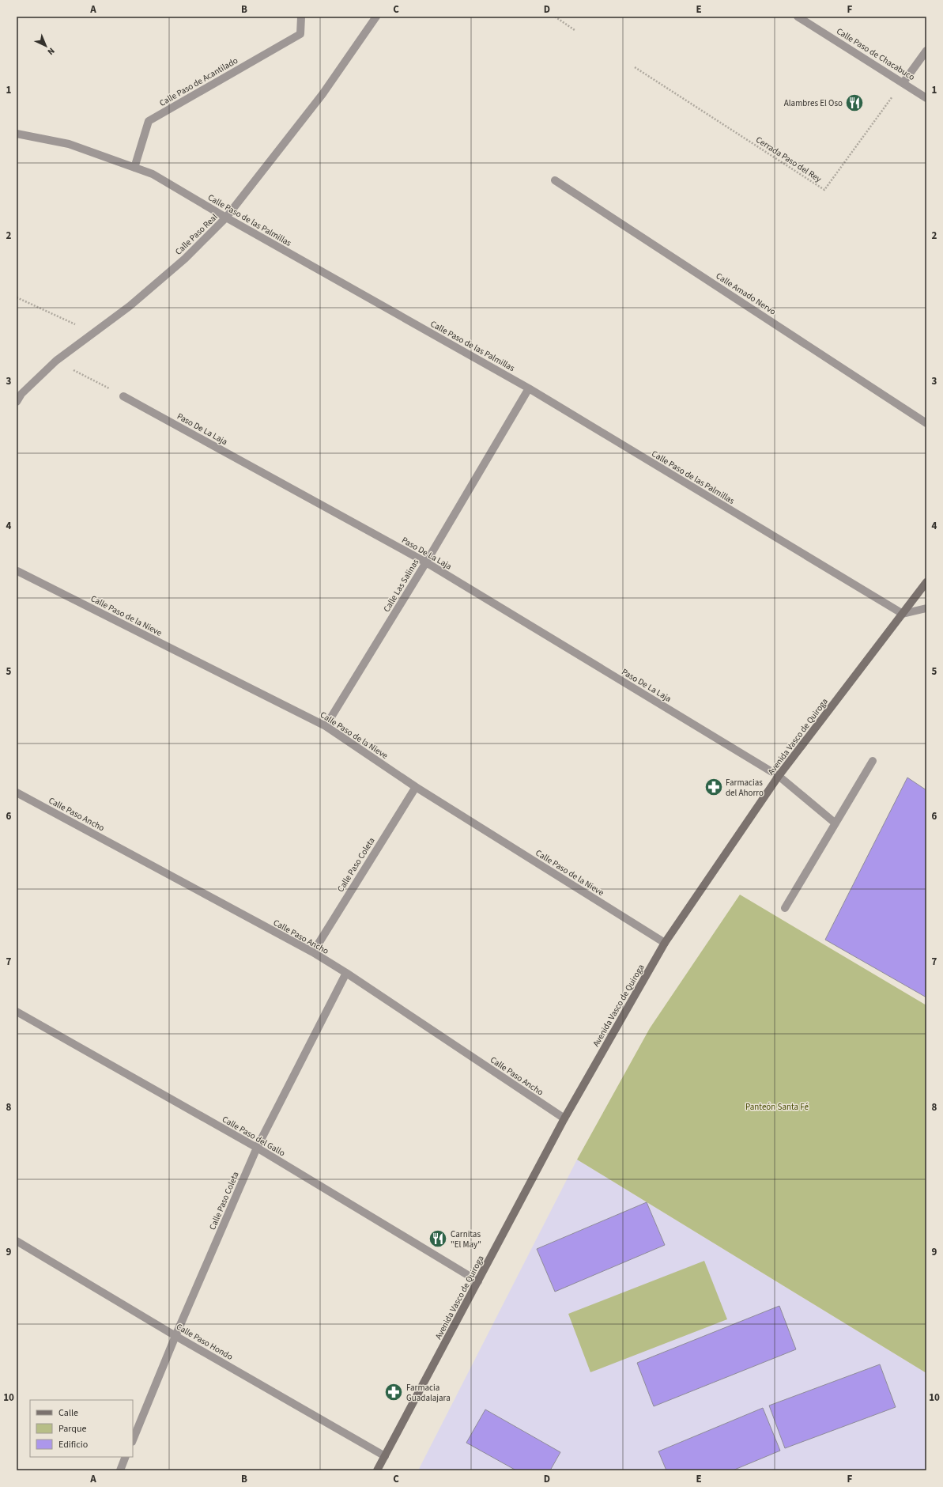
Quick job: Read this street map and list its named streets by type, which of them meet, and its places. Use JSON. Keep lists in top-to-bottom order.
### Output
{
  "streets": {
    "main road": ["Avenida Vasco de Quiroga"],
    "street": [
      "Calle Paso de Chacabuco",
      "Calle Paso de Acantilado",
      "Calle Paso de las Palmillas",
      "Calle Paso Real",
      "Calle Amado Nervo",
      "Paso De La Laja",
      "Calle Las Salinas",
      "Calle Paso de la Nieve",
      "Calle Paso Ancho",
      "Calle Paso Coleta",
      "Calle Paso del Gallo",
      "Calle Paso Hondo"
    ],
    "path": ["Cerrada Paso del Rey"]
  },
  "crossings": [
    ["Calle Paso de Chacabuco", "Cerrada Paso del Rey"],
    ["Calle Paso de Acantilado", "Calle Paso de las Palmillas"],
    ["Calle Paso de las Palmillas", "Calle Paso Real"],
    ["Calle Paso de las Palmillas", "Calle Las Salinas"],
    ["Calle Paso de las Palmillas", "Avenida Vasco de Quiroga"],
    ["Paso De La Laja", "Calle Las Salinas"],
    ["Paso De La Laja", "Avenida Vasco de Quiroga"],
    ["Calle Las Salinas", "Calle Paso de la Nieve"],
    ["Calle Paso de la Nieve", "Avenida Vasco de Quiroga"],
    ["Calle Paso de la Nieve", "Calle Paso Coleta"],
    ["Avenida Vasco de Quiroga", "Calle Paso Ancho"],
    ["Avenida Vasco de Quiroga", "Calle Paso del Gallo"],
    ["Avenida Vasco de Quiroga", "Calle Paso Hondo"],
    ["Calle Paso Ancho", "Calle Paso Coleta"],
    ["Calle Paso Coleta", "Calle Paso del Gallo"],
    ["Calle Paso Coleta", "Calle Paso Hondo"]
  ],
  "parks": ["Panteón Santa Fé"],
  "places": {
    "restaurant": ["Alambres El Oso", "Carnitas \"El May\""],
    "pharmacy": ["Farmacias del Ahorro", "Farmacia Guadalajara"]
  },
  "legend": ["Calle", "Parque", "Edificio"],
  "north": "bottom right",
  "grid": {
    "columns": [
      "A",
      "B",
      "C",
      "D",
      "E",
      "F"
    ],
    "rows": [
      "1",
      "2",
      "3",
      "4",
      "5",
      "6",
      "7",
      "8",
      "9",
      "10"
    ]
  }
}
